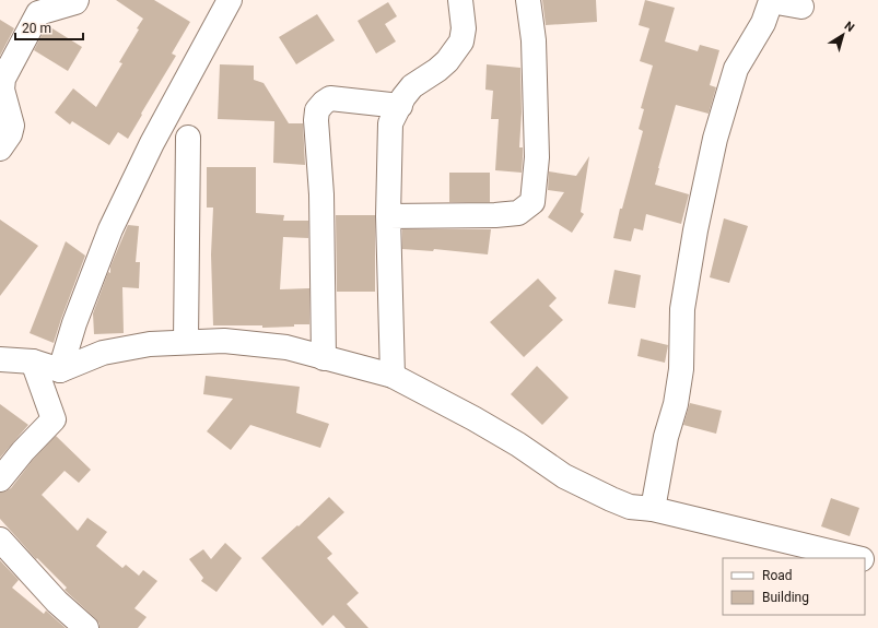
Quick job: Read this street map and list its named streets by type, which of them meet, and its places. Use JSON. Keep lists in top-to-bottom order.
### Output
{
  "legend": ["Road", "Building"],
  "scale_bar": "20 m",
  "north": "top right"
}
